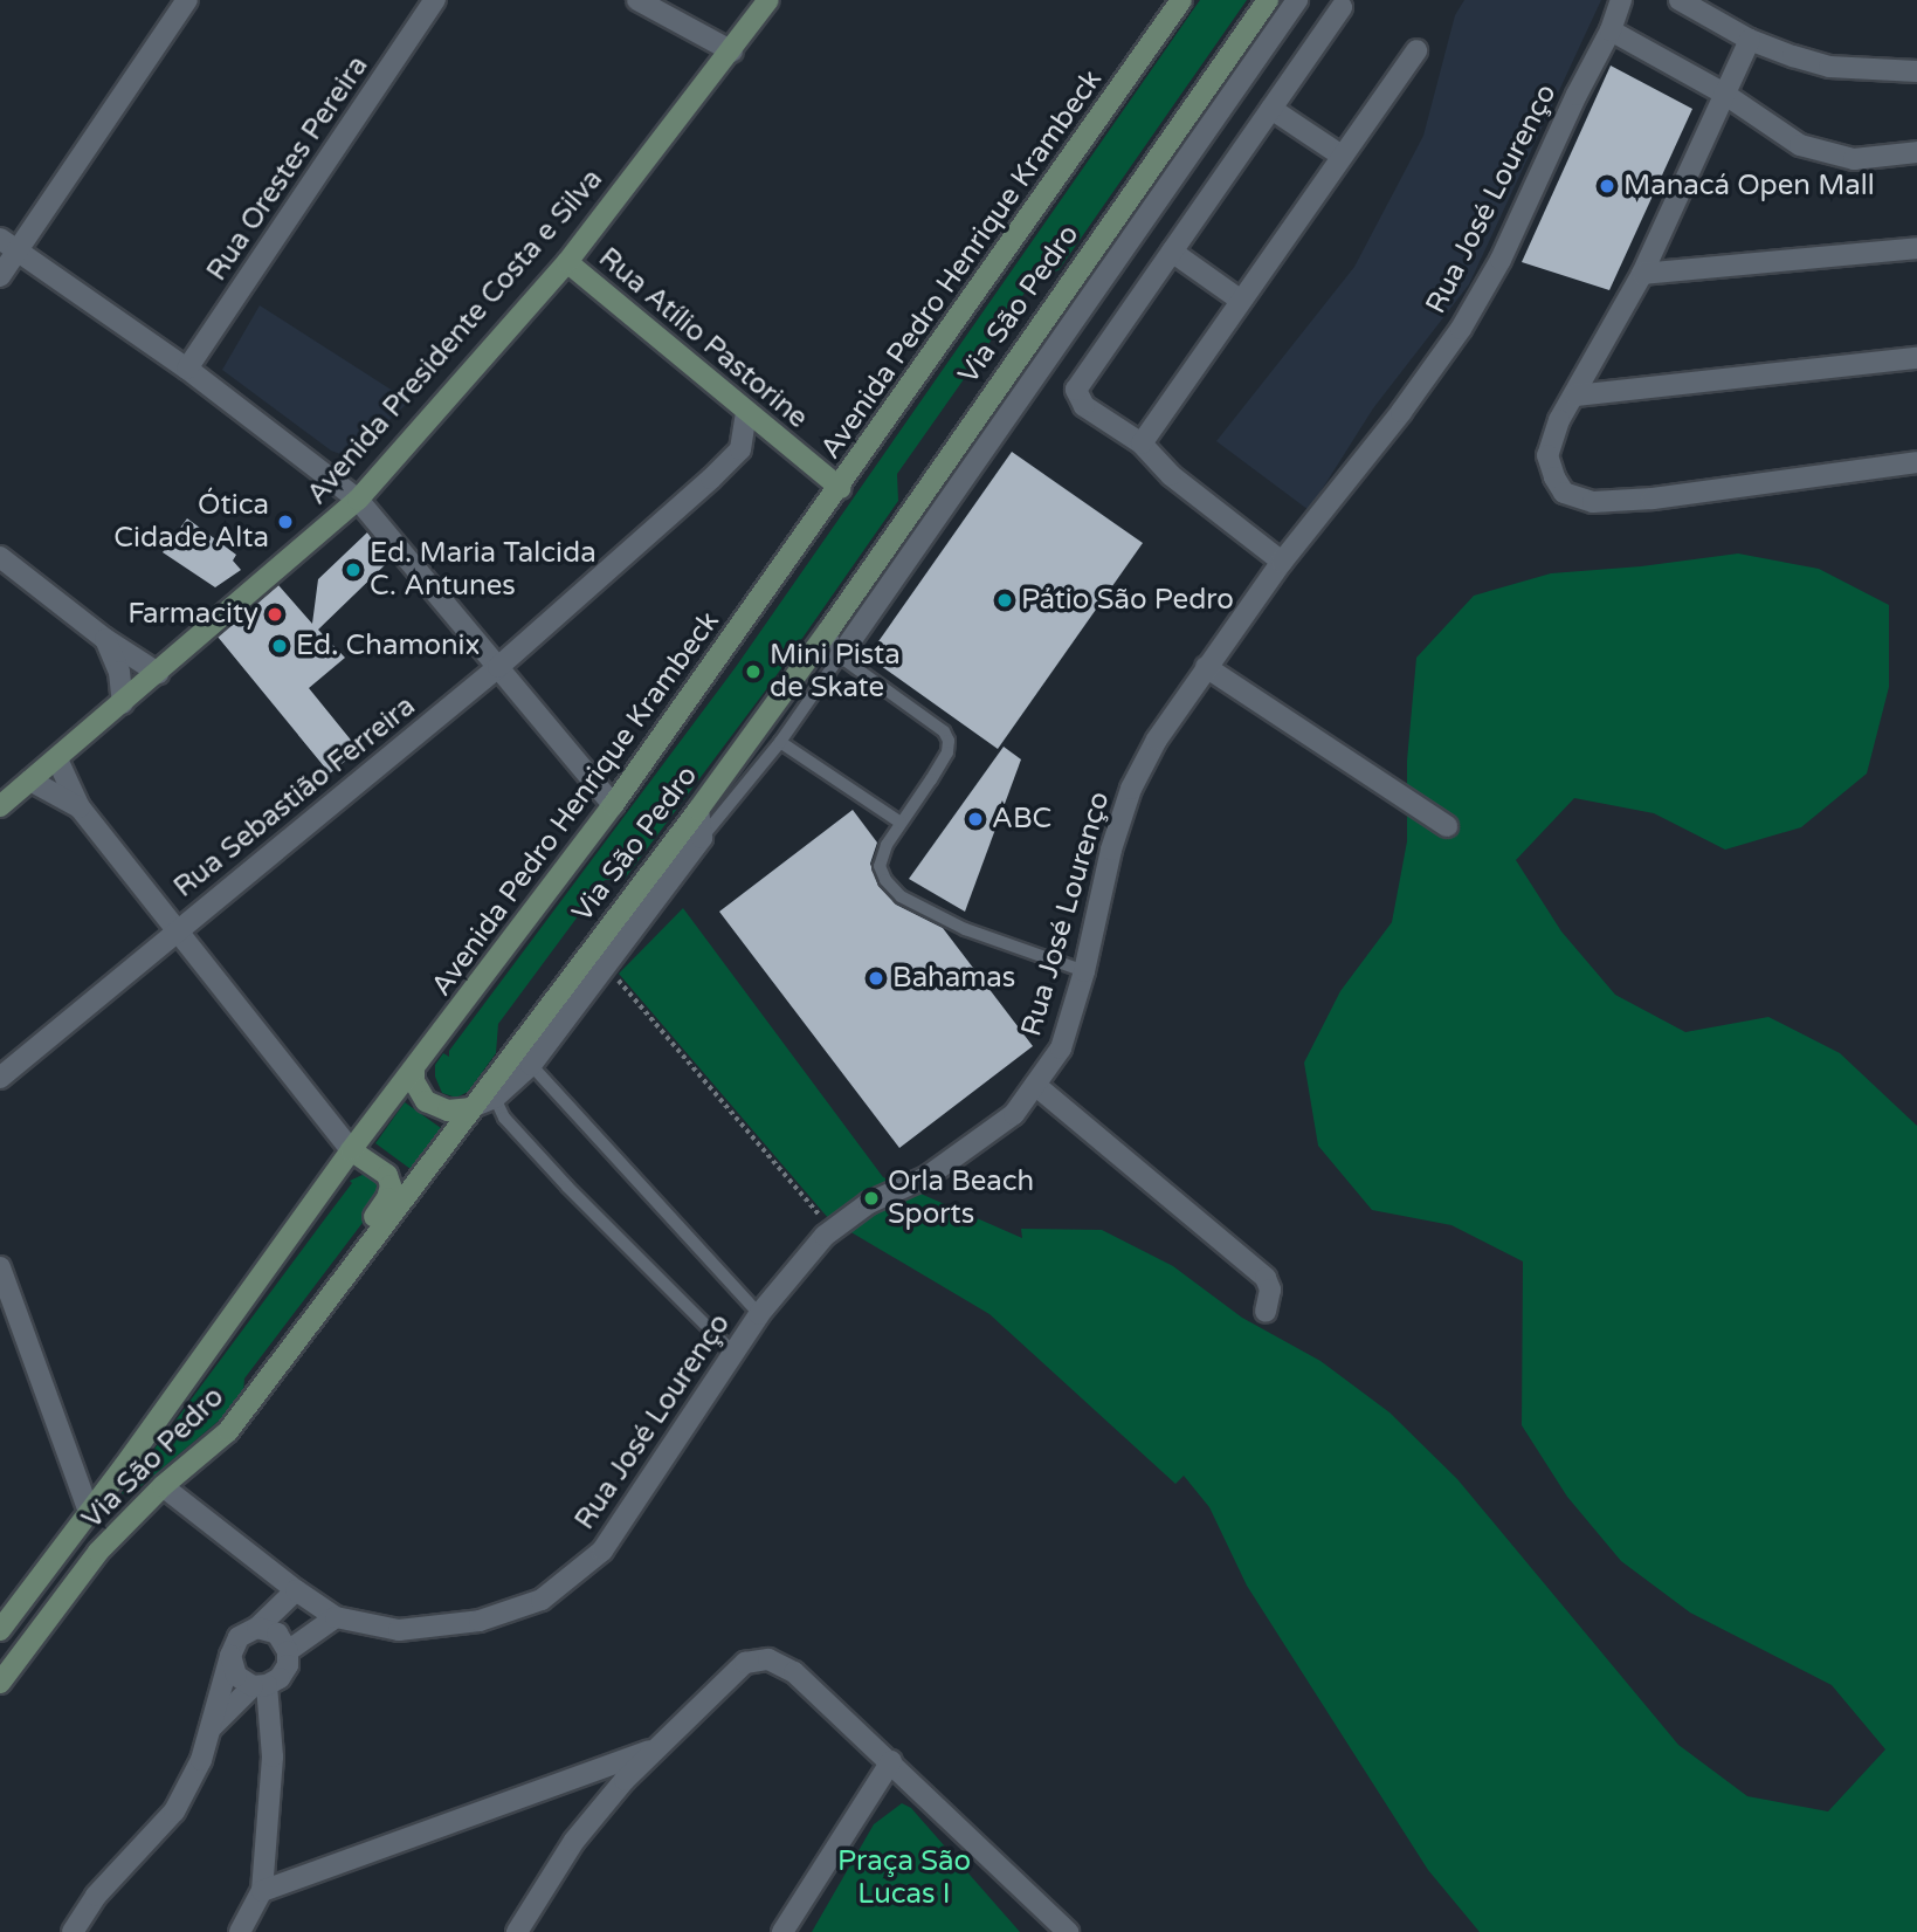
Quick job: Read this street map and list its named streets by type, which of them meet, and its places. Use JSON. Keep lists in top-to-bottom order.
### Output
{
  "streets": {
    "main road": [
      "Avenida Pedro Henrique Krambeck",
      "Via São Pedro",
      "Avenida Presidente Costa e Silva",
      "Rua Atílio Pastorine"
    ],
    "street": ["Rua Orestes Pereira", "Rua José Lourenço", "Rua Sebastião Ferreira"]
  },
  "crossings": [
    ["Avenida Pedro Henrique Krambeck", "Rua Atílio Pastorine"],
    ["Avenida Presidente Costa e Silva", "Rua Atílio Pastorine"],
    ["Rua Atílio Pastorine", "Rua Sebastião Ferreira"]
  ],
  "parks": ["Praça São Lucas I"],
  "places": [
    "Manacá Open Mall",
    "Ótica Cidade Alta",
    "Ed. Maria Talcida C. Antunes",
    "Pátio São Pedro",
    "Farmacity",
    "Ed. Chamonix",
    "Mini Pista de Skate",
    "ABC",
    "Bahamas",
    "Orla Beach Sports"
  ]
}
